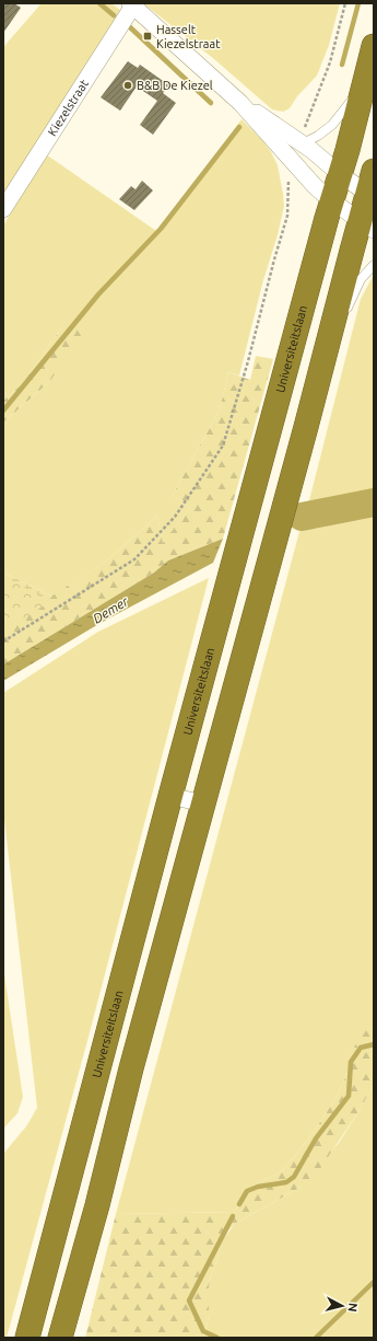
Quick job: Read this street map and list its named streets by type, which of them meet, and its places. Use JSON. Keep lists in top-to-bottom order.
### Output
{
  "streets": {
    "highway": ["Universiteitslaan"],
    "street": ["Kiezelstraat"]
  },
  "crossings": [
    ["Kiezelstraat", "Universiteitslaan"]
  ],
  "water": ["Demer"],
  "places": {
    "transit": ["Hasselt Kiezelstraat"],
    "other": ["B&B De Kiezel"]
  },
  "north": "right"
}
